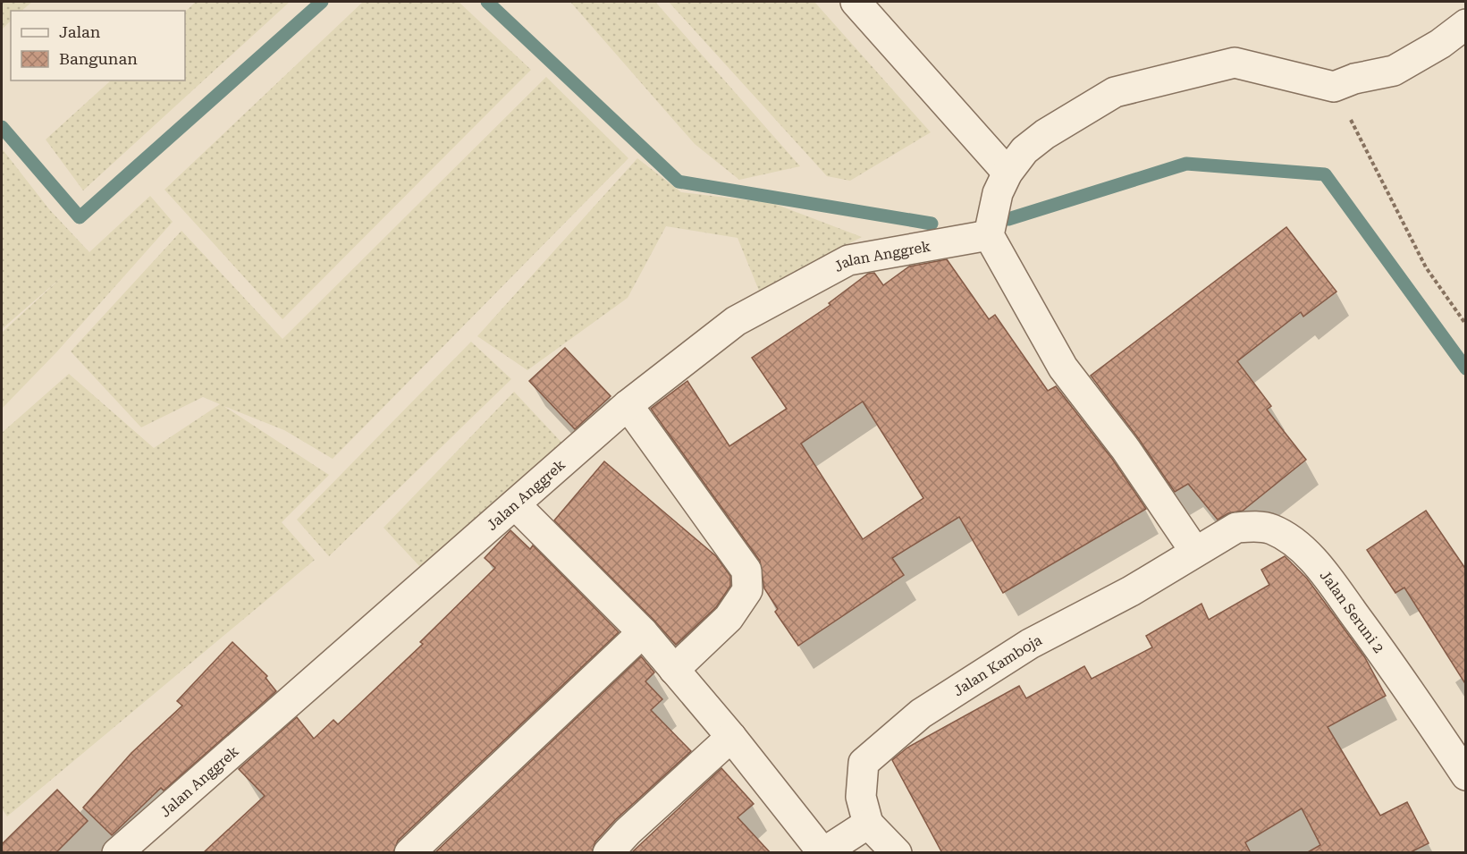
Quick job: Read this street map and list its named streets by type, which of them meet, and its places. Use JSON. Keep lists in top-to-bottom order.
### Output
{
  "streets": {
    "street": ["Jalan Anggrek", "Jalan Seruni 2", "Jalan Kamboja"]
  },
  "crossings": [
    ["Jalan Seruni 2", "Jalan Kamboja"]
  ],
  "legend": ["Jalan", "Bangunan"]
}
